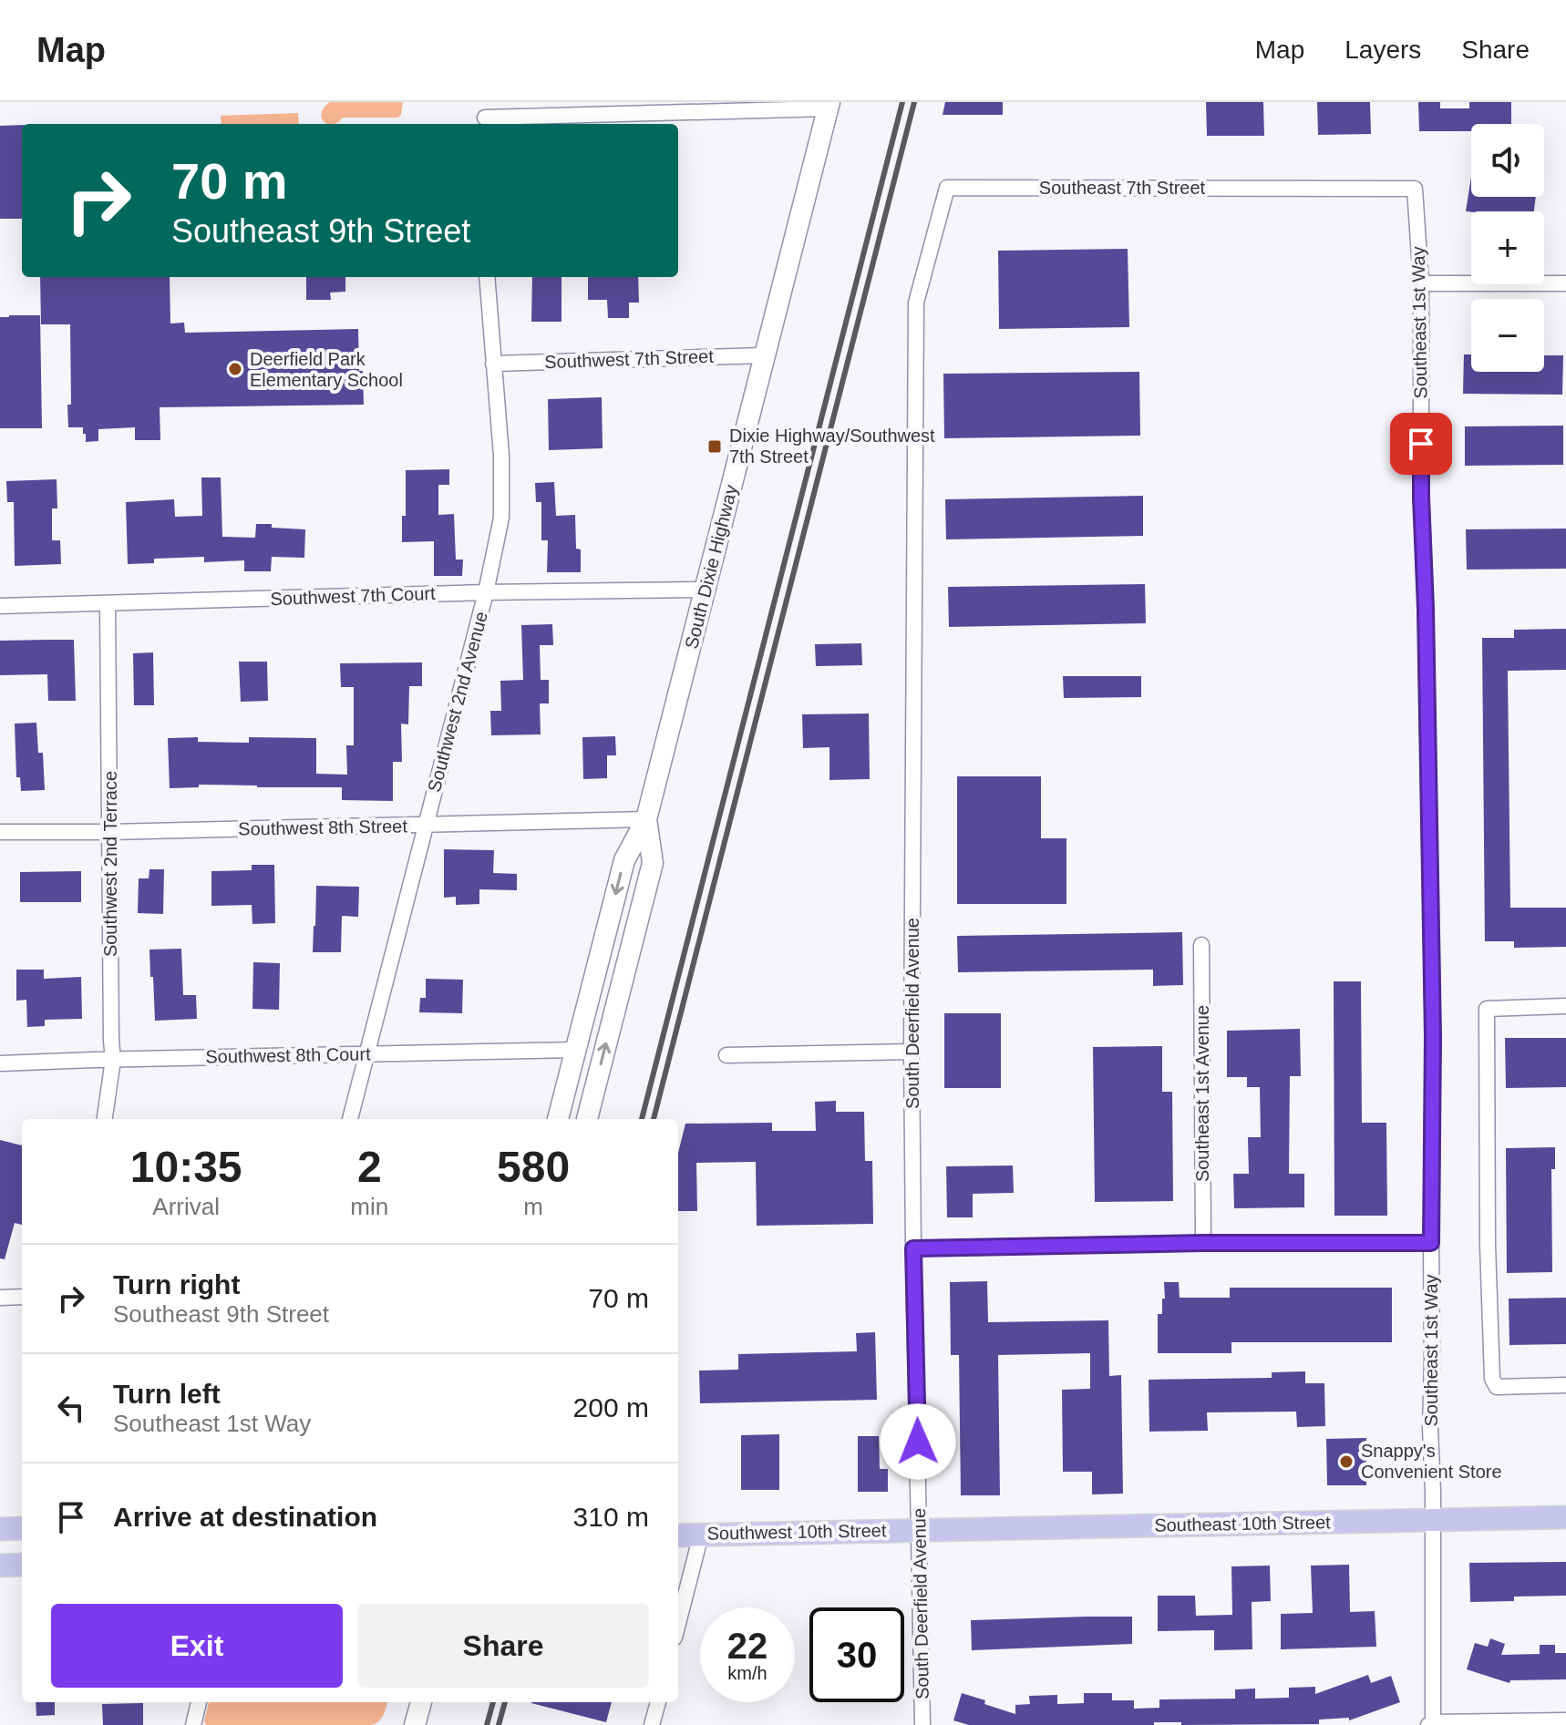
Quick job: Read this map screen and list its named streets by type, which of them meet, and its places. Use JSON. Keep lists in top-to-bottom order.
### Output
{
  "streets": {
    "main road": ["South Dixie Highway", "Southeast 10th Street", "Southwest 10th Street"],
    "street": [
      "Southeast 7th Street",
      "Southeast 1st Way",
      "Southwest 7th Street",
      "Southwest 7th Court",
      "Southwest 2nd Avenue",
      "Southwest 8th Street",
      "Southwest 2nd Terrace",
      "South Deerfield Avenue",
      "Southwest 8th Court",
      "Southeast 1st Avenue"
    ]
  },
  "crossings": [
    ["Southeast 7th Street", "Southeast 1st Way"],
    ["Southeast 7th Street", "South Deerfield Avenue"],
    ["Southeast 1st Way", "Southeast 10th Street"],
    ["Southwest 7th Street", "South Dixie Highway"],
    ["Southwest 7th Street", "Southwest 2nd Avenue"],
    ["South Dixie Highway", "Southwest 7th Court"],
    ["South Dixie Highway", "Southwest 8th Street"],
    ["South Dixie Highway", "Southwest 8th Court"],
    ["Southwest 7th Court", "Southwest 2nd Avenue"],
    ["Southwest 7th Court", "Southwest 2nd Terrace"],
    ["Southwest 2nd Avenue", "Southwest 8th Street"],
    ["Southwest 2nd Avenue", "Southwest 8th Court"],
    ["Southwest 8th Street", "Southwest 2nd Terrace"],
    ["Southwest 2nd Terrace", "Southwest 8th Court"],
    ["South Deerfield Avenue", "Southeast 10th Street"],
    ["South Deerfield Avenue", "Southwest 10th Street"],
    ["Southeast 10th Street", "Southwest 10th Street"]
  ],
  "places": {
    "other": ["Deerfield Park Elementary School", "Snappy's Convenient Store"],
    "transit": ["Dixie Highway/Southwest 7th Street"]
  },
  "page": {
    "header": "Map",
    "nav": ["Map", "Layers", "Share"],
    "map_buttons": ["+", "−"],
    "turn": ["70 m", "Southeast 9th Street"],
    "eta": [
      "10:35",
      "Arrival",
      "2",
      "min",
      "580",
      "m"
    ],
    "list": [
      {
        "name": "Turn right",
        "note": "Southeast 9th Street",
        "value": "70 m"
      },
      {
        "name": "Turn left",
        "note": "Southeast 1st Way",
        "value": "200 m"
      },
      {
        "name": "Arrive at destination",
        "value": "310 m"
      }
    ],
    "buttons": ["Exit", "Share"],
    "speed": "22 km/h",
    "limit": "30"
  }
}
